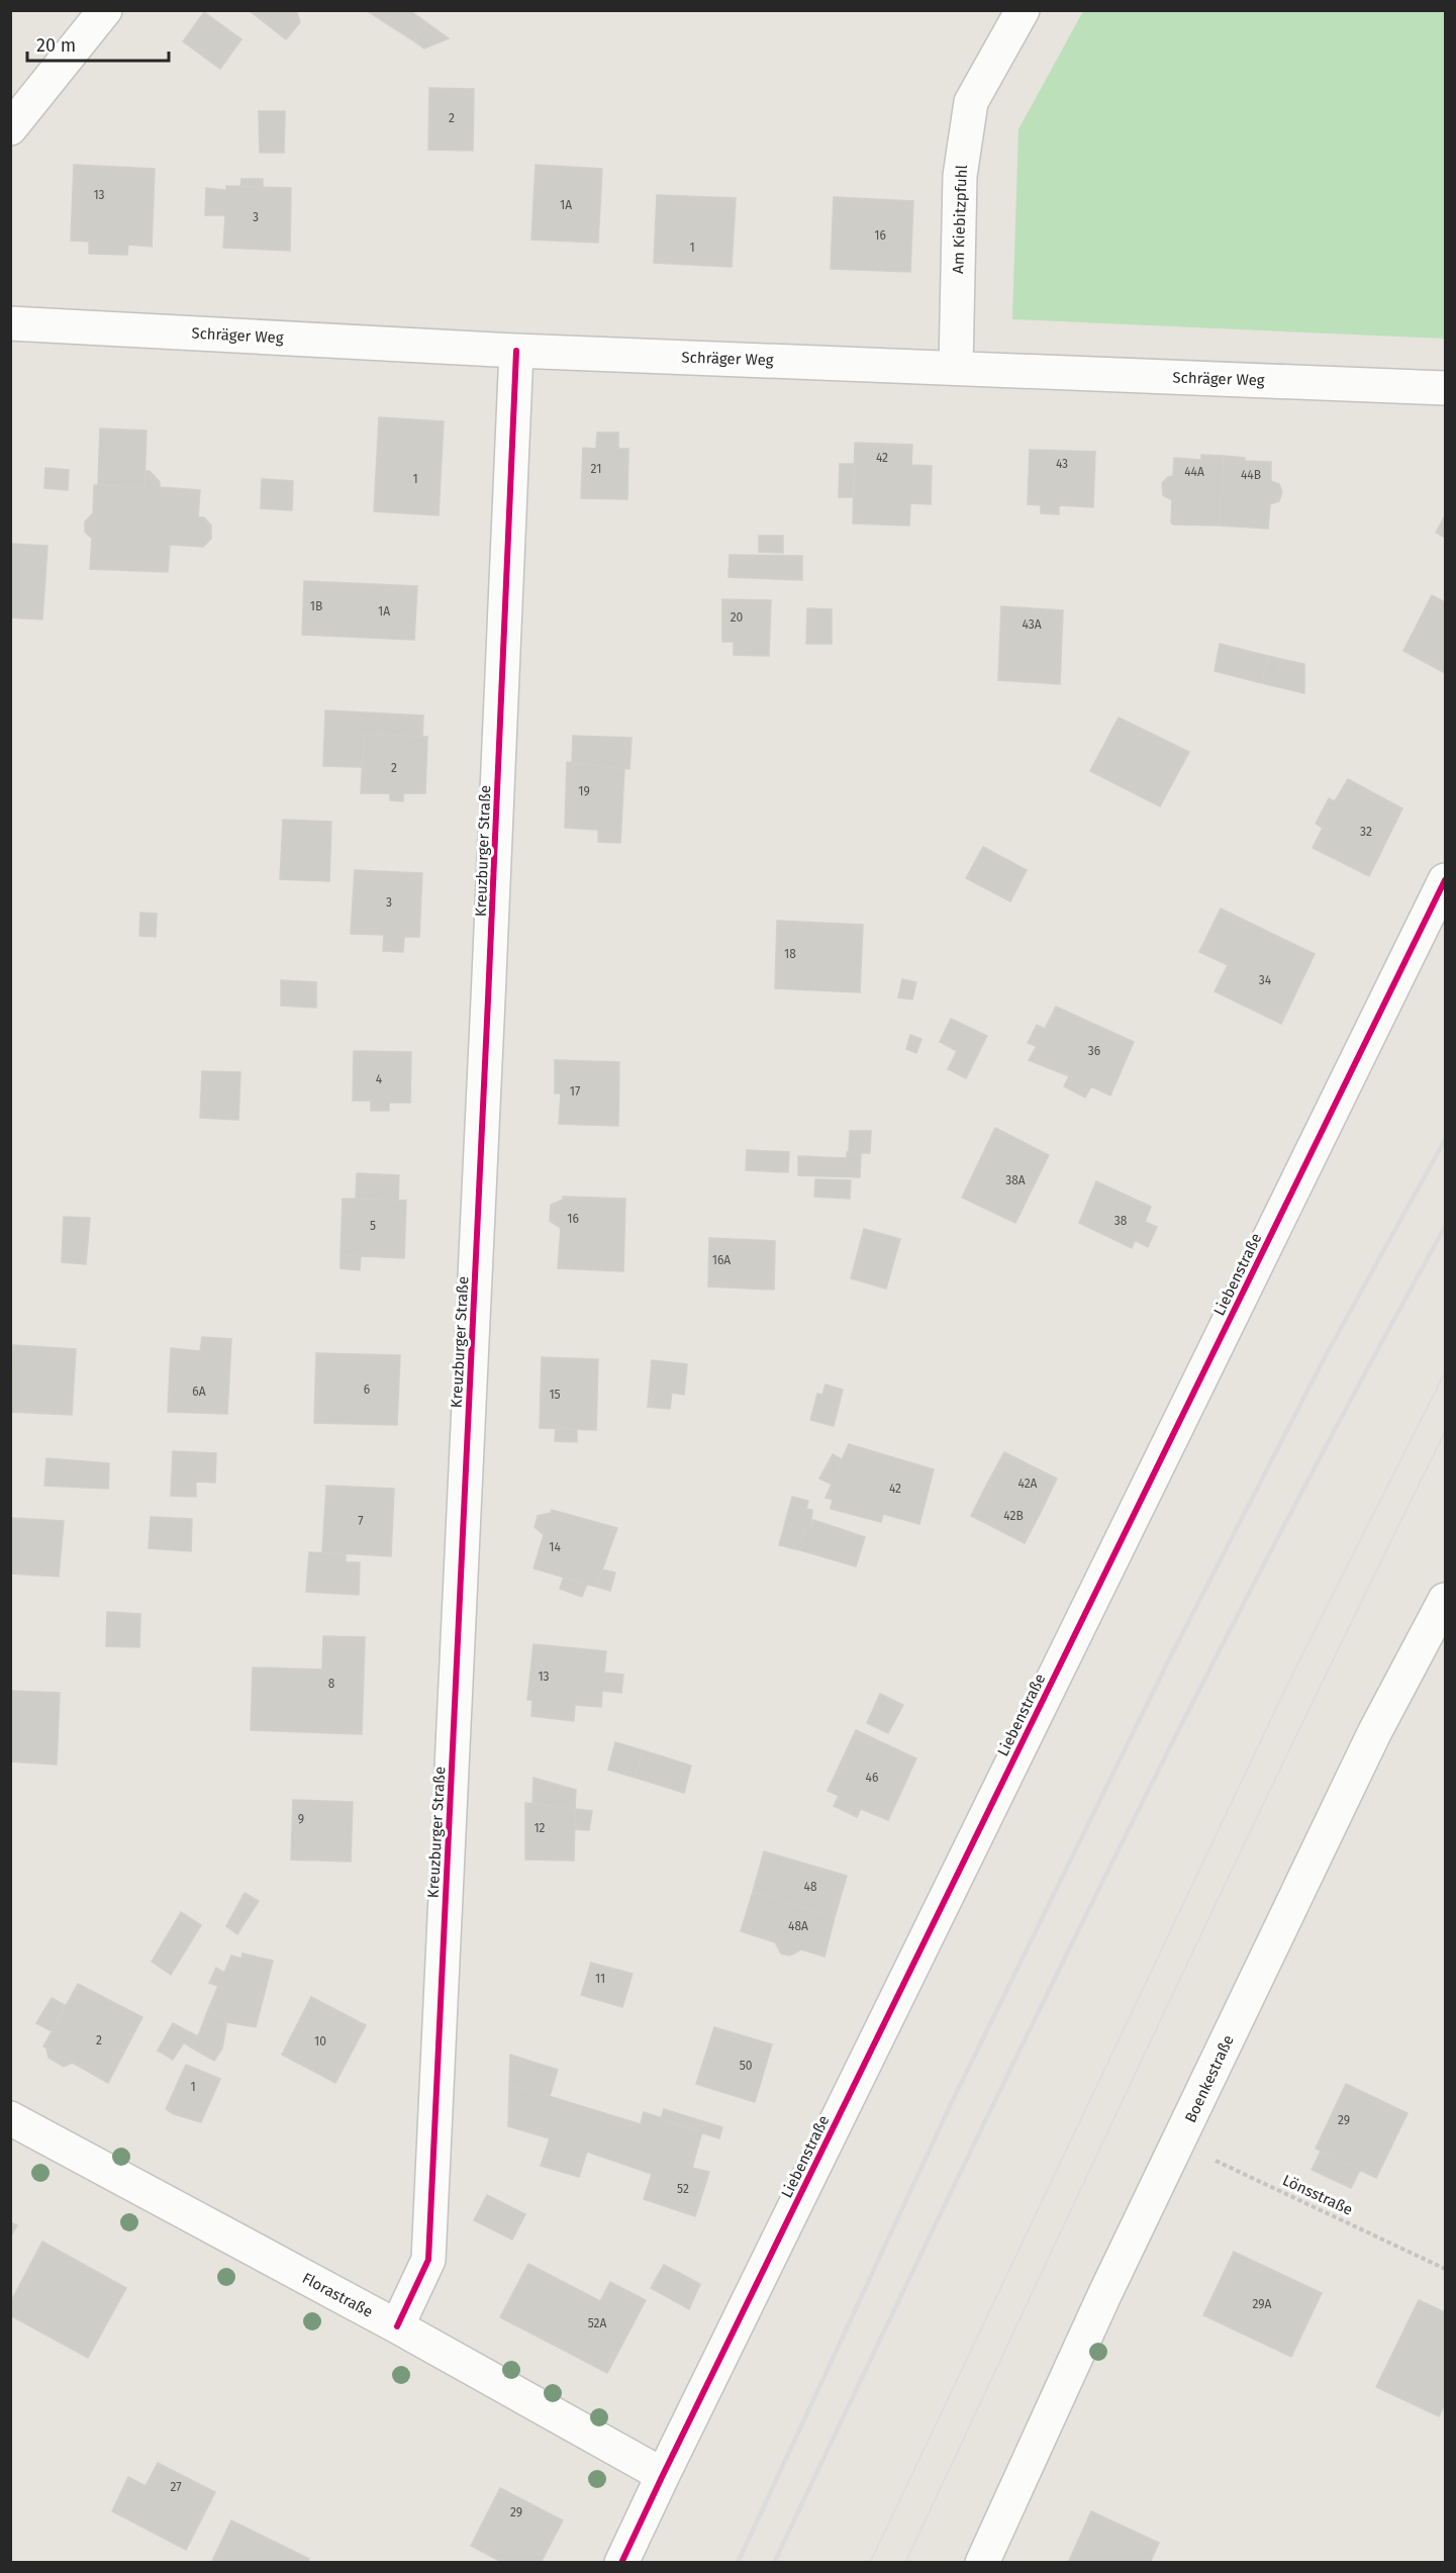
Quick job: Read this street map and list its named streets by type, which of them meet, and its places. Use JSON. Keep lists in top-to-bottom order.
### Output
{
  "streets": {
    "street": [
      "Am Kiebitzpfuhl",
      "Schräger Weg",
      "Kreuzburger Straße",
      "Liebenstraße",
      "Boenkestraße",
      "Florastraße"
    ],
    "path": ["Lönsstraße"]
  },
  "crossings": [
    ["Am Kiebitzpfuhl", "Schräger Weg"],
    ["Schräger Weg", "Kreuzburger Straße"],
    ["Kreuzburger Straße", "Florastraße"],
    ["Liebenstraße", "Florastraße"],
    ["Boenkestraße", "Lönsstraße"]
  ],
  "house_numbers": [
    "2",
    "13",
    "1A",
    "3",
    "16",
    "1",
    "42",
    "43",
    "21",
    "44A",
    "44B",
    "1",
    "1B",
    "1A",
    "20",
    "43A",
    "2",
    "19",
    "32",
    "3",
    "18",
    "34",
    "36",
    "4",
    "17",
    "38A",
    "16",
    "38",
    "5",
    "16A",
    "6",
    "6A",
    "15",
    "42A",
    "42",
    "42B",
    "7",
    "14",
    "13",
    "8",
    "46",
    "9",
    "12",
    "48",
    "48A",
    "11",
    "2",
    "10",
    "50",
    "1",
    "29",
    "52",
    "29A",
    "52A",
    "27",
    "29"
  ],
  "scale_bar": "20 m"
}
